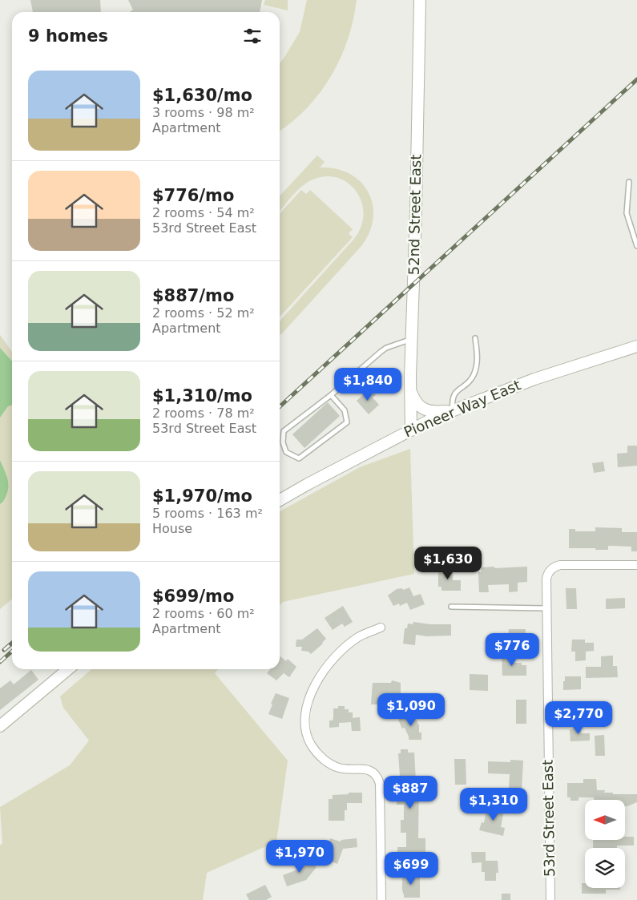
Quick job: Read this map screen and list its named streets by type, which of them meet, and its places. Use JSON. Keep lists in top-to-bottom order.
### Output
{
  "streets": {
    "main road": ["52nd Street East", "Pioneer Way East"],
    "street": ["53rd Street East"]
  },
  "crossings": [
    ["52nd Street East", "Pioneer Way East"]
  ],
  "north": "left",
  "page": {
    "heading": "9 homes",
    "list": [
      {
        "name": "$1,630/mo",
        "note": "3 rooms · 98 m² · Apartment"
      },
      {
        "name": "$776/mo",
        "note": "2 rooms · 54 m² · 53rd Street East"
      },
      {
        "name": "$887/mo",
        "note": "2 rooms · 52 m² · Apartment"
      },
      {
        "name": "$1,310/mo",
        "note": "2 rooms · 78 m² · 53rd Street East"
      },
      {
        "name": "$1,970/mo",
        "note": "5 rooms · 163 m² · House"
      },
      {
        "name": "$699/mo",
        "note": "2 rooms · 60 m² · Apartment"
      }
    ],
    "price": [
      "$1,840",
      "$1,630",
      "$776",
      "$1,090",
      "$2,770",
      "$887",
      "$1,310",
      "$1,970",
      "$699"
    ]
  }
}
